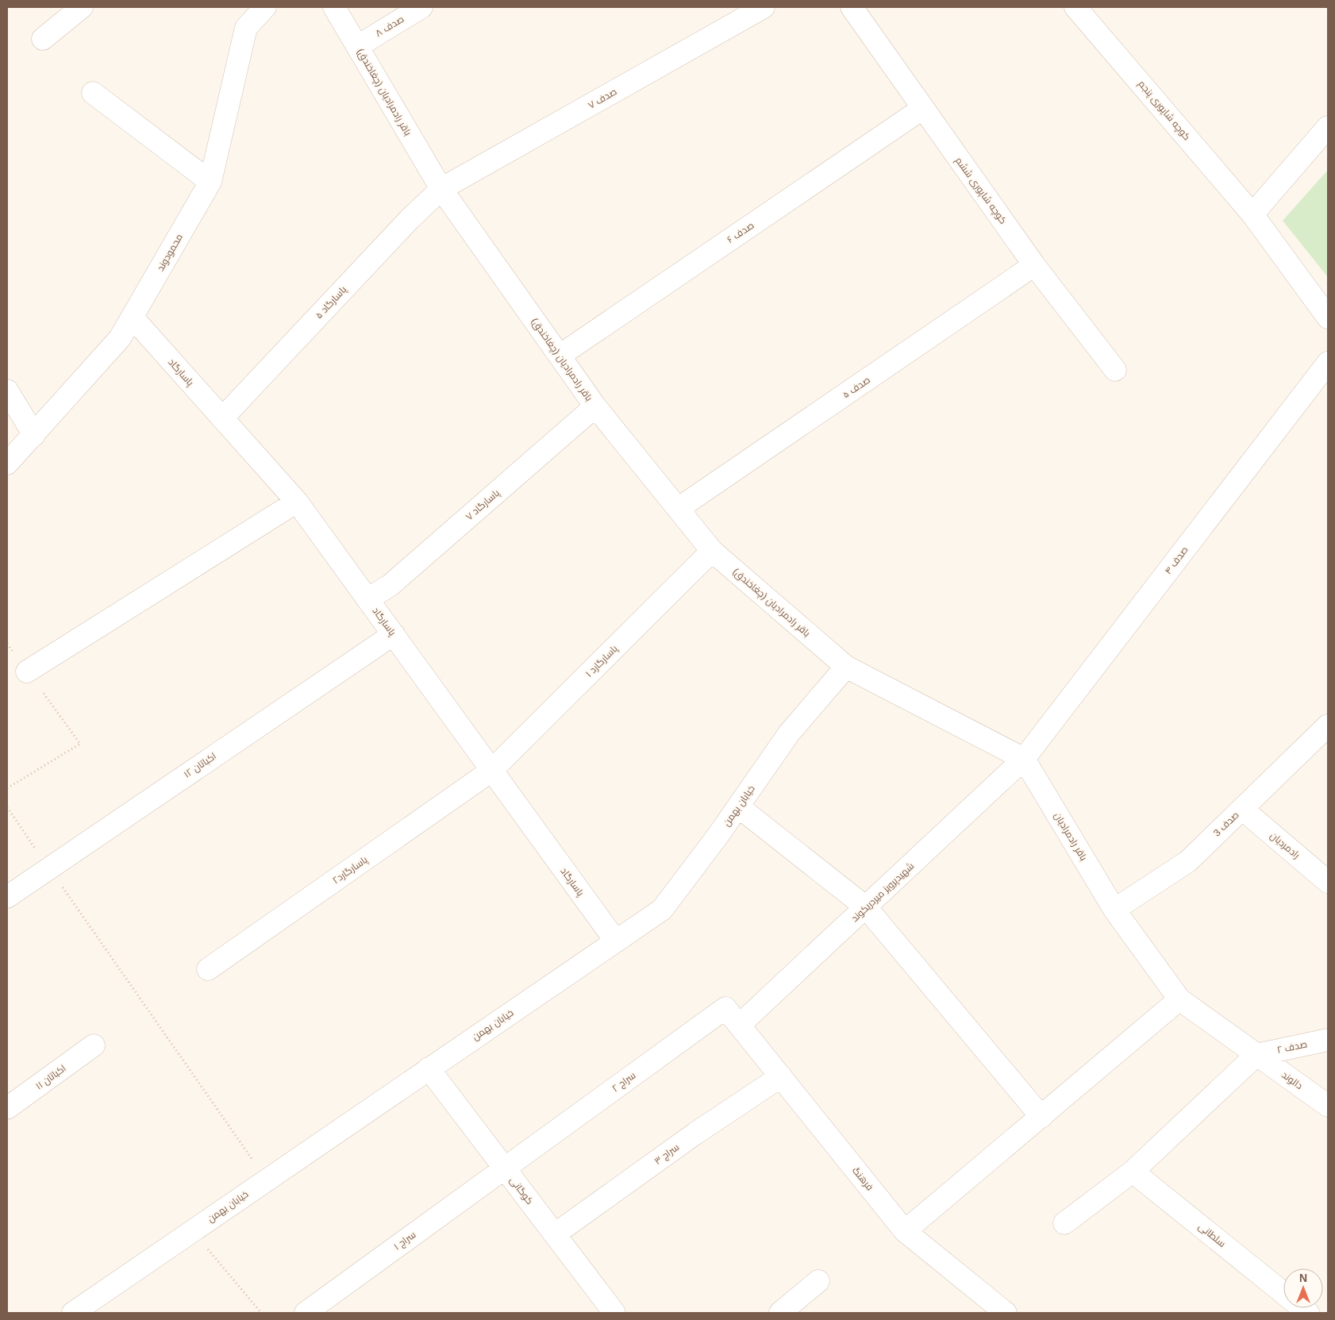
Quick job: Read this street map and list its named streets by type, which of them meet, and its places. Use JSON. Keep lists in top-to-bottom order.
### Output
{
  "streets": {
    "street": [
      "صدف ۸",
      "باقر رادمرادیان (چغاخندق)",
      "صدف ۷",
      "کوچه شاپوری پنجم",
      "کوچه شاپوری ششم",
      "صدف ۶",
      "محمودوند",
      "پاسارگاد ۵",
      "پاسارگاد",
      "صدف ۵",
      "پاسارگاد ۷",
      "صدف ۴",
      "پاسارگارد ۱",
      "اکباتان ۱۲",
      "خیابان بهمن",
      "صدف 3",
      "باقر رادمرادیان",
      "رادمردیان",
      "پاسارگارد۲",
      "شهیدپرویز میردریکوند",
      "صدف ۲",
      "اکباتان ۱۱",
      "دالوند",
      "سراج ۲",
      "سراج ۳",
      "فرهنگ",
      "کوگانی",
      "سلطانی",
      "سراج ۱"
    ]
  },
  "crossings": [
    ["صدف ۸", "باقر رادمرادیان (چغاخندق)"],
    ["باقر رادمرادیان (چغاخندق)", "صدف ۷"],
    ["باقر رادمرادیان (چغاخندق)", "صدف ۶"],
    ["باقر رادمرادیان (چغاخندق)", "پاسارگاد ۵"],
    ["باقر رادمرادیان (چغاخندق)", "صدف ۵"],
    ["باقر رادمرادیان (چغاخندق)", "پاسارگاد ۷"],
    ["باقر رادمرادیان (چغاخندق)", "پاسارگارد ۱"],
    ["باقر رادمرادیان (چغاخندق)", "خیابان بهمن"],
    ["صدف ۷", "پاسارگاد ۵"],
    ["کوچه شاپوری ششم", "صدف ۶"],
    ["کوچه شاپوری ششم", "صدف ۵"],
    ["محمودوند", "پاسارگاد"],
    ["پاسارگاد ۵", "پاسارگاد"],
    ["پاسارگاد", "پاسارگاد ۷"],
    ["پاسارگاد", "پاسارگارد ۱"],
    ["پاسارگاد", "اکباتان ۱۲"],
    ["پاسارگاد", "خیابان بهمن"],
    ["پاسارگاد", "پاسارگارد۲"],
    ["صدف ۴", "باقر رادمرادیان"],
    ["صدف ۴", "شهیدپرویز میردریکوند"],
    ["پاسارگارد ۱", "پاسارگارد۲"],
    ["خیابان بهمن", "کوگانی"],
    ["صدف 3", "باقر رادمرادیان"],
    ["صدف 3", "رادمردیان"],
    ["باقر رادمرادیان", "شهیدپرویز میردریکوند"],
    ["باقر رادمرادیان", "صدف ۲"],
    ["باقر رادمرادیان", "دالوند"],
    ["شهیدپرویز میردریکوند", "سراج ۲"],
    ["شهیدپرویز میردریکوند", "فرهنگ"],
    ["صدف ۲", "دالوند"],
    ["سراج ۲", "فرهنگ"],
    ["سراج ۲", "کوگانی"],
    ["سراج ۲", "سراج ۱"],
    ["سراج ۳", "فرهنگ"],
    ["سراج ۳", "کوگانی"],
    ["کوگانی", "سراج ۱"]
  ],
  "north": "top"
}
